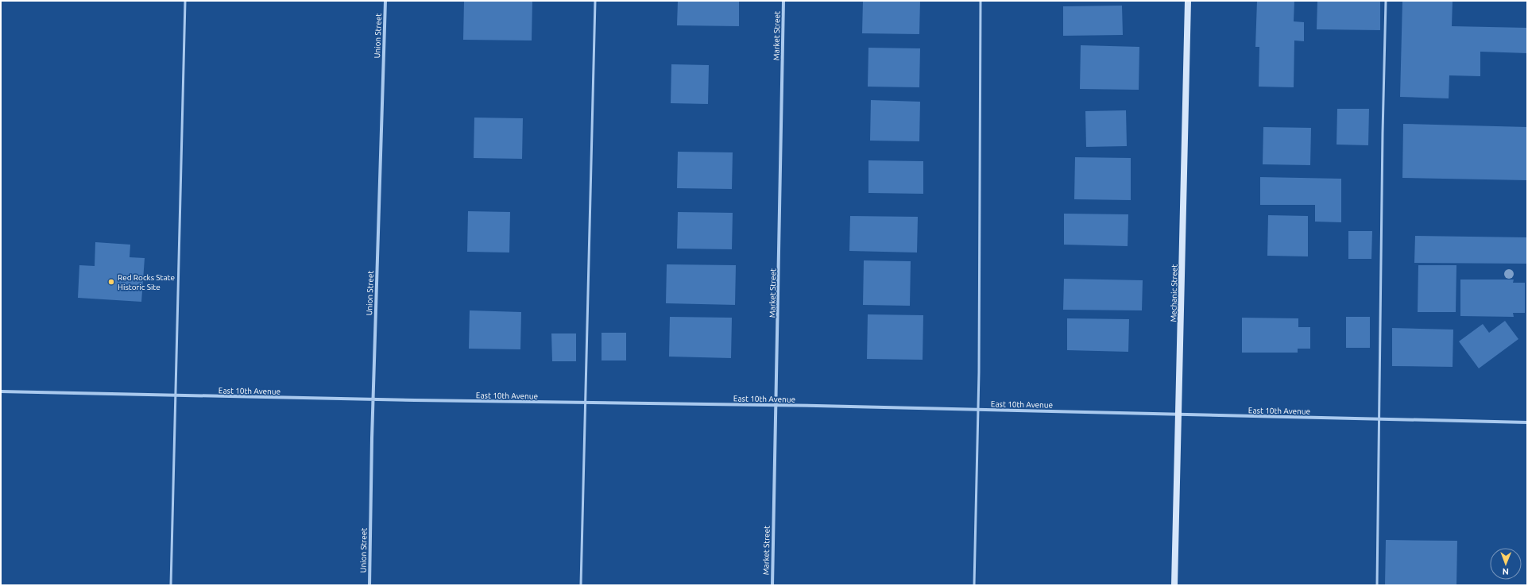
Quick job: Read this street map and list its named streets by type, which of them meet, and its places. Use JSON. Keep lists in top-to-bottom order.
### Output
{
  "streets": {
    "street": [
      "Union Street",
      "Market Street",
      "Mechanic Street",
      "East 10th Avenue"
    ]
  },
  "crossings": [
    ["Union Street", "East 10th Avenue"],
    ["Market Street", "East 10th Avenue"],
    ["Mechanic Street", "East 10th Avenue"]
  ],
  "places": ["Red Rocks State Historic Site"],
  "north": "bottom"
}
